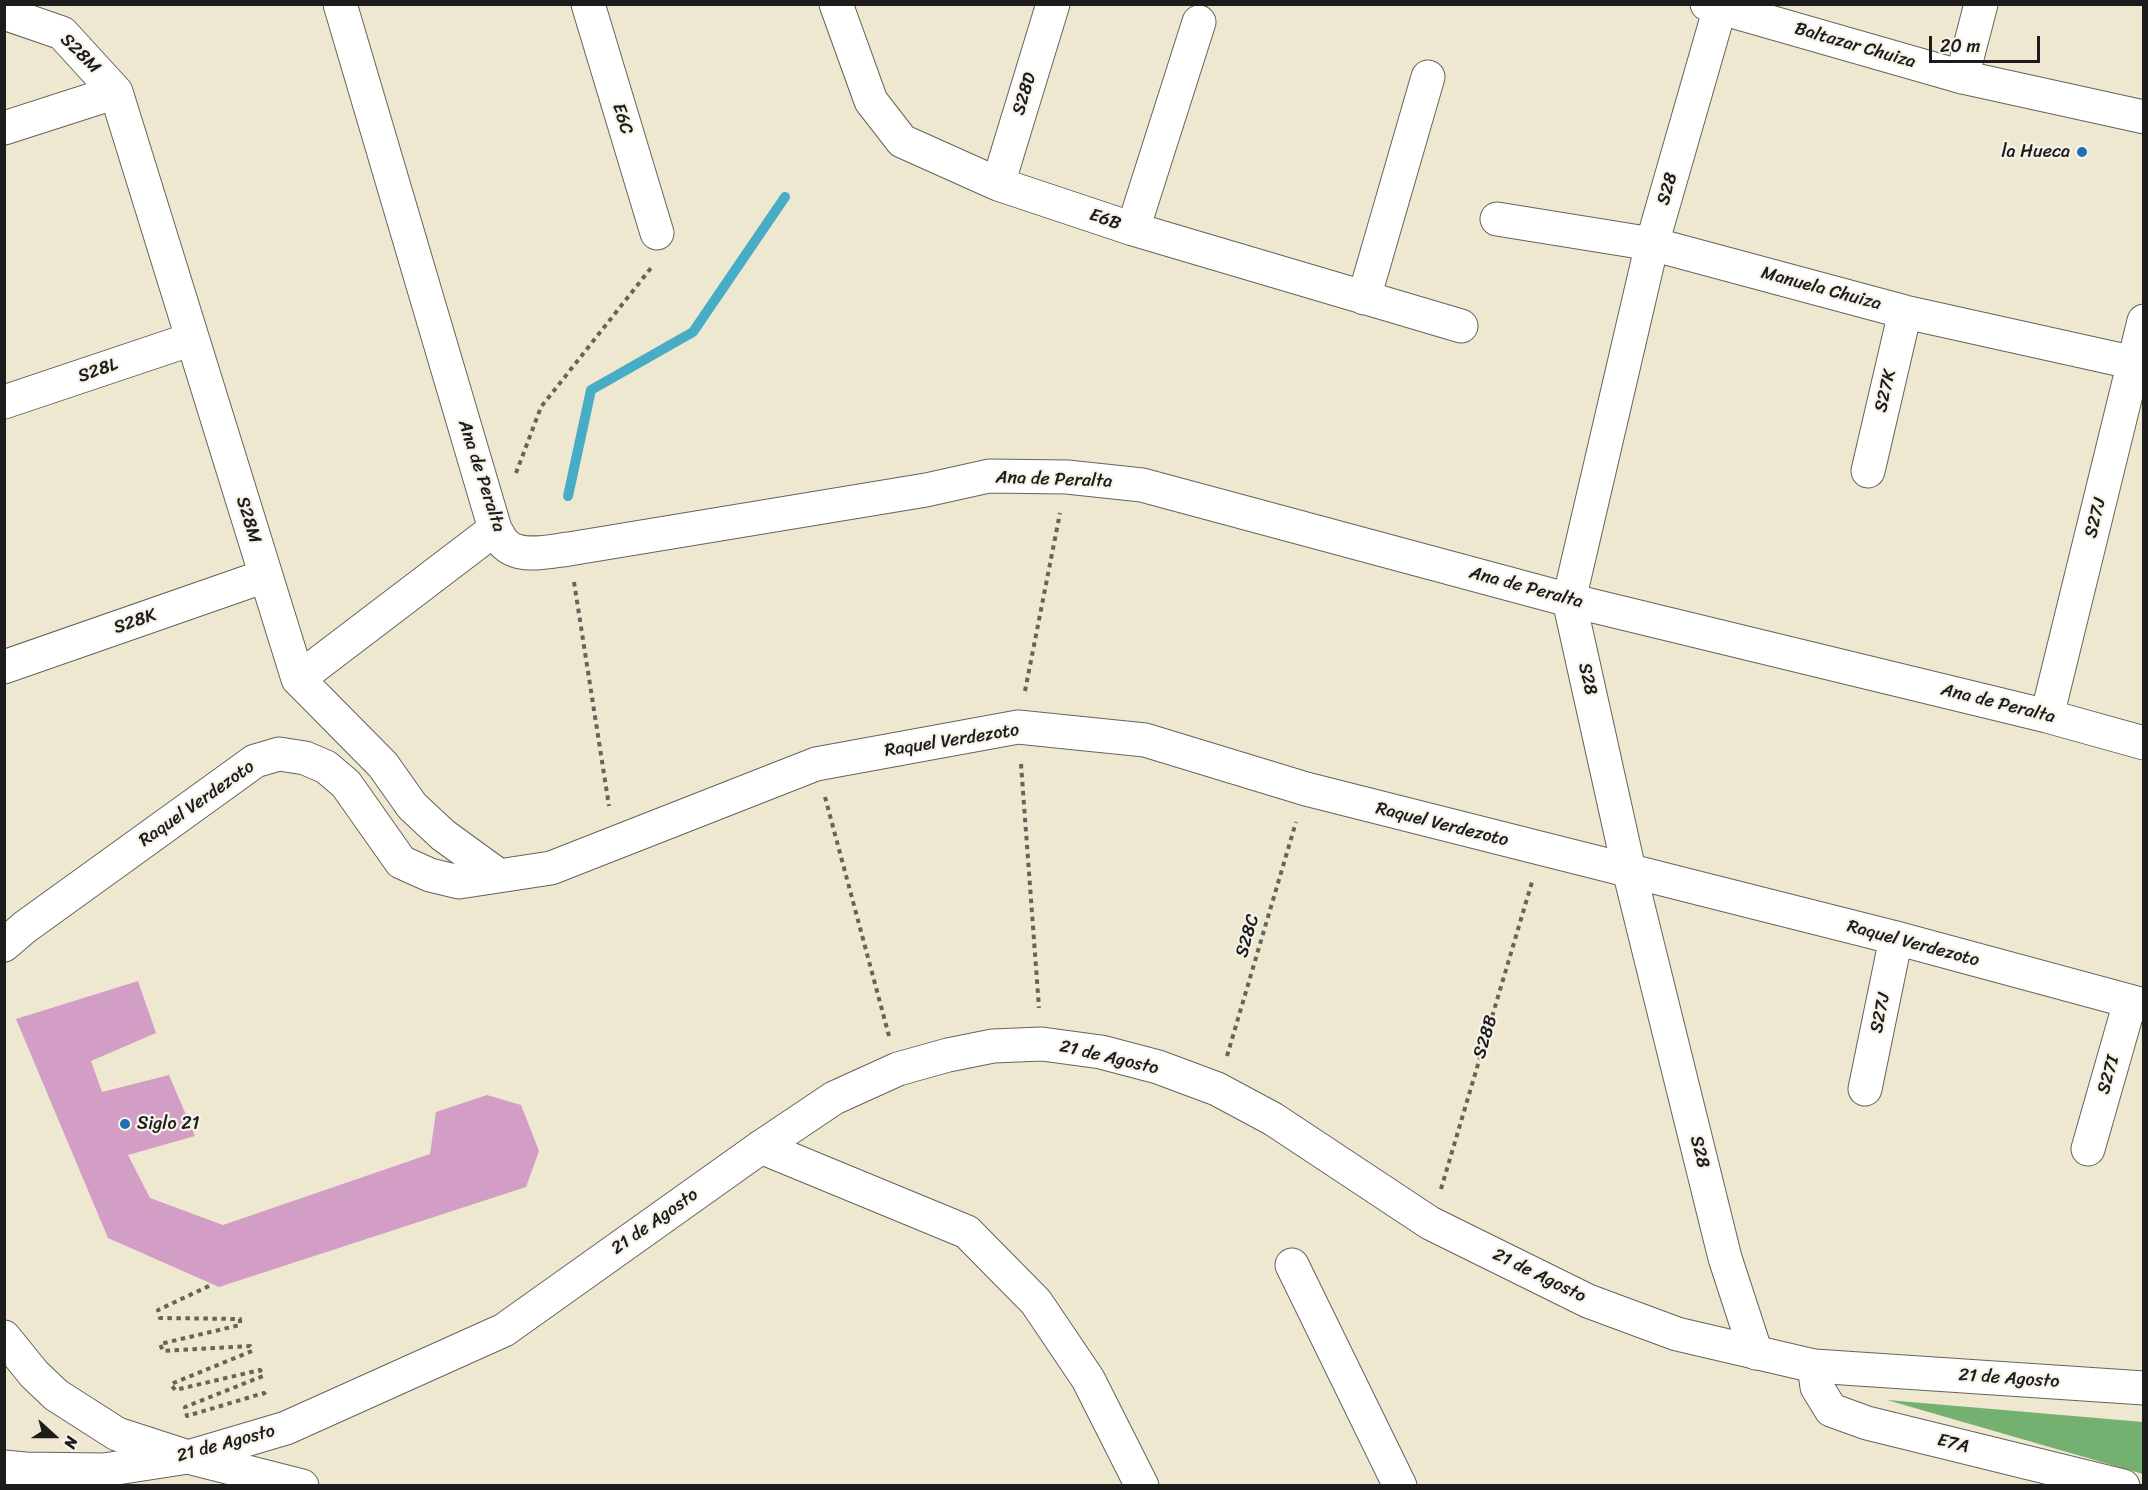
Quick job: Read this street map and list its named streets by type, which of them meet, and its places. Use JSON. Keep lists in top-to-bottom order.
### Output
{
  "streets": {
    "street": [
      "Baltazar Chuiza",
      "S28M",
      "S28D",
      "E6C",
      "S28",
      "E6B",
      "Manuela Chuiza",
      "S28L",
      "S27K",
      "Ana de Peralta",
      "S27J",
      "S28K",
      "Raquel Verdezoto",
      "21 de Agosto",
      "S27I",
      "E7A"
    ],
    "path": ["S28C", "S28B"]
  },
  "crossings": [
    ["Baltazar Chuiza", "S28"],
    ["S28M", "S28L"],
    ["S28M", "S28K"],
    ["S28M", "Raquel Verdezoto"],
    ["S28D", "E6B"],
    ["S28", "Manuela Chuiza"],
    ["S28", "Ana de Peralta"],
    ["S28", "Raquel Verdezoto"],
    ["S28", "21 de Agosto"],
    ["Manuela Chuiza", "S27K"],
    ["Manuela Chuiza", "S27J"],
    ["Ana de Peralta", "S27J"],
    ["S27J", "Raquel Verdezoto"],
    ["Raquel Verdezoto", "S28C"],
    ["Raquel Verdezoto", "S28B"],
    ["Raquel Verdezoto", "S27I"],
    ["S28C", "21 de Agosto"],
    ["S28B", "21 de Agosto"],
    ["21 de Agosto", "E7A"]
  ],
  "places": ["la Hueca", "Siglo 21"],
  "scale_bar": "20 m",
  "north": "right"
}
